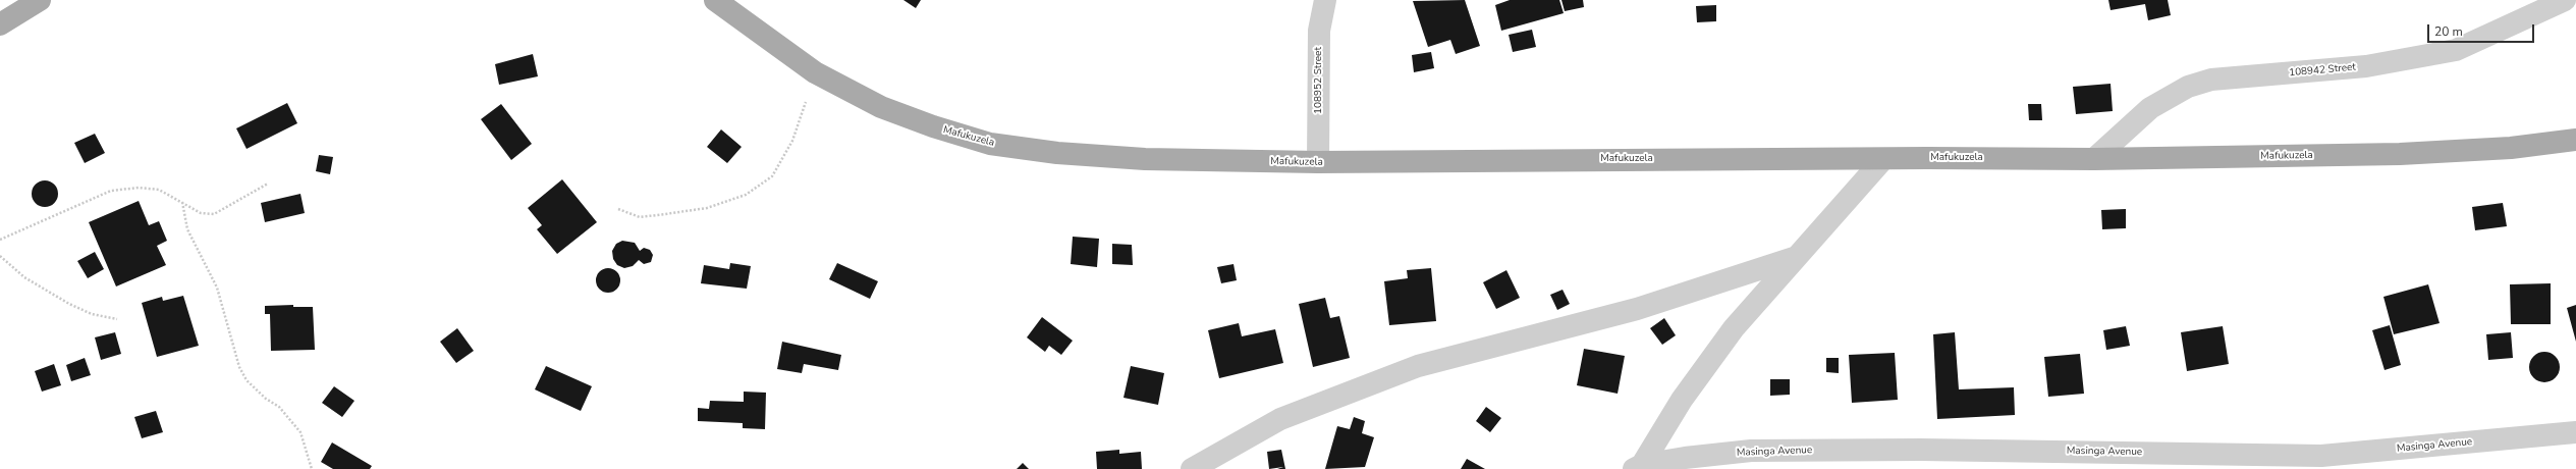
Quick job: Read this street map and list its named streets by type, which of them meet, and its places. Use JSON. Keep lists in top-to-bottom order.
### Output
{
  "streets": {
    "main road": ["Mafukuzela"],
    "street": ["108942 Street", "108952 Street", "Masinga Avenue"]
  },
  "crossings": [
    ["108942 Street", "Mafukuzela"],
    ["108952 Street", "Mafukuzela"]
  ],
  "scale_bar": "20 m"
}
